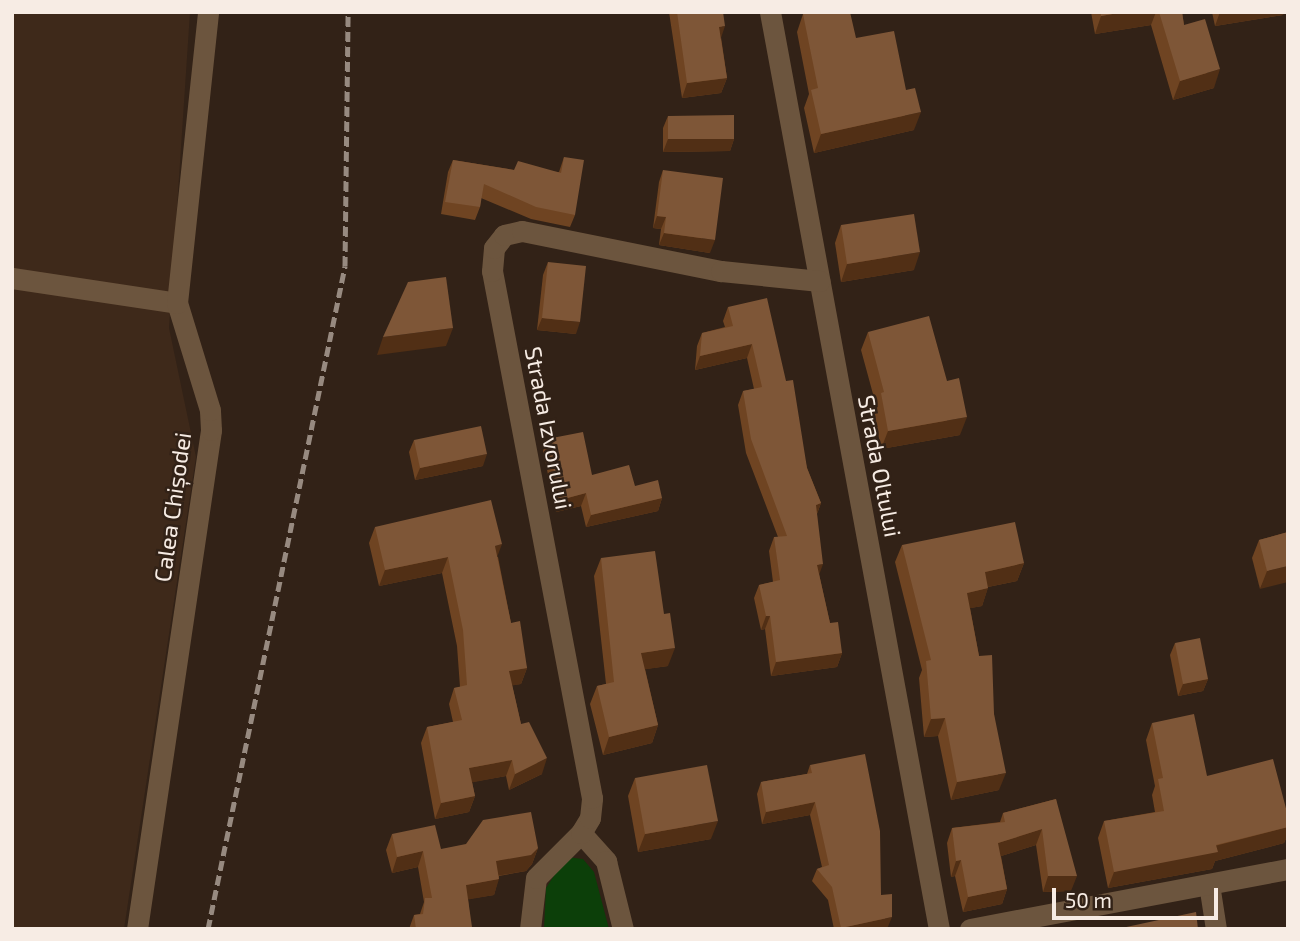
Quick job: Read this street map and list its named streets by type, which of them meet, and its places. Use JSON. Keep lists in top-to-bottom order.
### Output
{
  "streets": {
    "street": ["Strada Izvorului", "Strada Oltului", "Calea Chișodei"]
  },
  "crossings": [
    ["Strada Izvorului", "Strada Oltului"]
  ],
  "scale_bar": "50 m"
}
